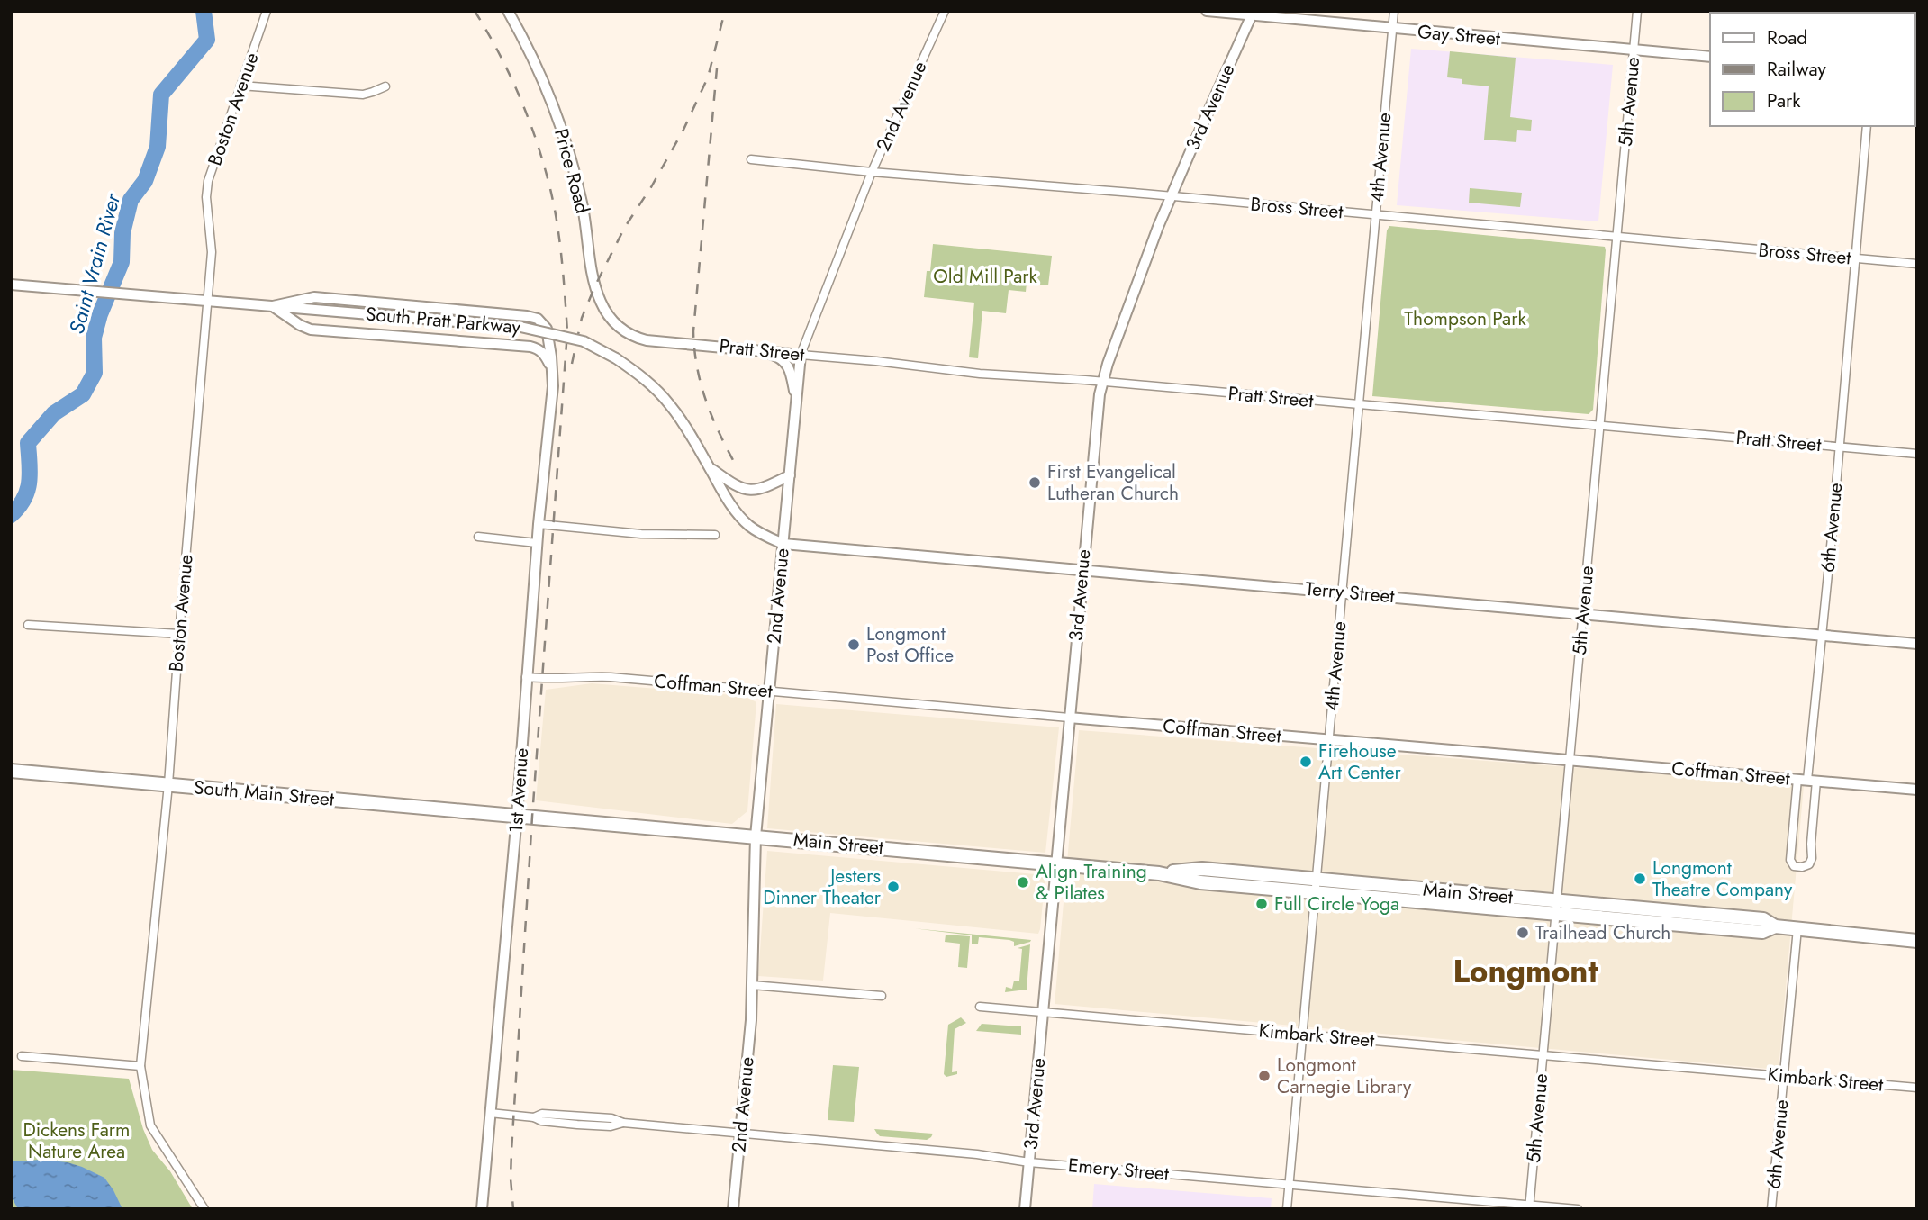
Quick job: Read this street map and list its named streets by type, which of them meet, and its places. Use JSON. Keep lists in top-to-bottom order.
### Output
{
  "streets": {
    "highway": ["South Main Street", "Main Street"],
    "street": [
      "Gay Street",
      "5th Avenue",
      "2nd Avenue",
      "3rd Avenue",
      "Boston Avenue",
      "4th Avenue",
      "Price Road",
      "Bross Street",
      "South Pratt Parkway",
      "Pratt Street",
      "6th Avenue",
      "Terry Street",
      "Coffman Street",
      "1st Avenue",
      "Kimbark Street",
      "Emery Street"
    ]
  },
  "crossings": [
    ["Gay Street", "5th Avenue"],
    ["Gay Street", "3rd Avenue"],
    ["Gay Street", "4th Avenue"],
    ["5th Avenue", "Bross Street"],
    ["5th Avenue", "Pratt Street"],
    ["5th Avenue", "Terry Street"],
    ["5th Avenue", "Coffman Street"],
    ["5th Avenue", "Main Street"],
    ["5th Avenue", "Kimbark Street"],
    ["5th Avenue", "Emery Street"],
    ["2nd Avenue", "Bross Street"],
    ["2nd Avenue", "South Pratt Parkway"],
    ["2nd Avenue", "Pratt Street"],
    ["2nd Avenue", "Terry Street"],
    ["2nd Avenue", "Coffman Street"],
    ["2nd Avenue", "Main Street"],
    ["2nd Avenue", "Emery Street"],
    ["3rd Avenue", "Bross Street"],
    ["3rd Avenue", "Pratt Street"],
    ["3rd Avenue", "Terry Street"],
    ["3rd Avenue", "Coffman Street"],
    ["3rd Avenue", "Main Street"],
    ["3rd Avenue", "Kimbark Street"],
    ["3rd Avenue", "Emery Street"],
    ["Boston Avenue", "South Pratt Parkway"],
    ["Boston Avenue", "South Main Street"],
    ["4th Avenue", "Bross Street"],
    ["4th Avenue", "Pratt Street"],
    ["4th Avenue", "Terry Street"],
    ["4th Avenue", "Coffman Street"],
    ["4th Avenue", "Main Street"],
    ["4th Avenue", "Kimbark Street"],
    ["4th Avenue", "Emery Street"],
    ["Price Road", "Pratt Street"],
    ["Bross Street", "6th Avenue"],
    ["South Pratt Parkway", "Terry Street"],
    ["South Pratt Parkway", "1st Avenue"],
    ["Pratt Street", "6th Avenue"],
    ["6th Avenue", "Terry Street"],
    ["6th Avenue", "Coffman Street"],
    ["6th Avenue", "Main Street"],
    ["6th Avenue", "Kimbark Street"],
    ["Coffman Street", "1st Avenue"],
    ["1st Avenue", "South Main Street"],
    ["1st Avenue", "Main Street"],
    ["1st Avenue", "Emery Street"],
    ["South Main Street", "Main Street"]
  ],
  "districts": ["Longmont"],
  "water": ["Saint Vrain River"],
  "parks": ["Old Mill Park", "Thompson Park", "Dickens Farm Nature Area"],
  "places": [
    "First Evangelical Lutheran Church",
    "Longmont Post Office",
    "Firehouse Art Center",
    "Longmont Theatre Company",
    "Align Training & Pilates",
    "Jesters Dinner Theater",
    "Full Circle Yoga",
    "Trailhead Church",
    "Longmont Carnegie Library"
  ],
  "legend": ["Road", "Railway", "Park"]
}
